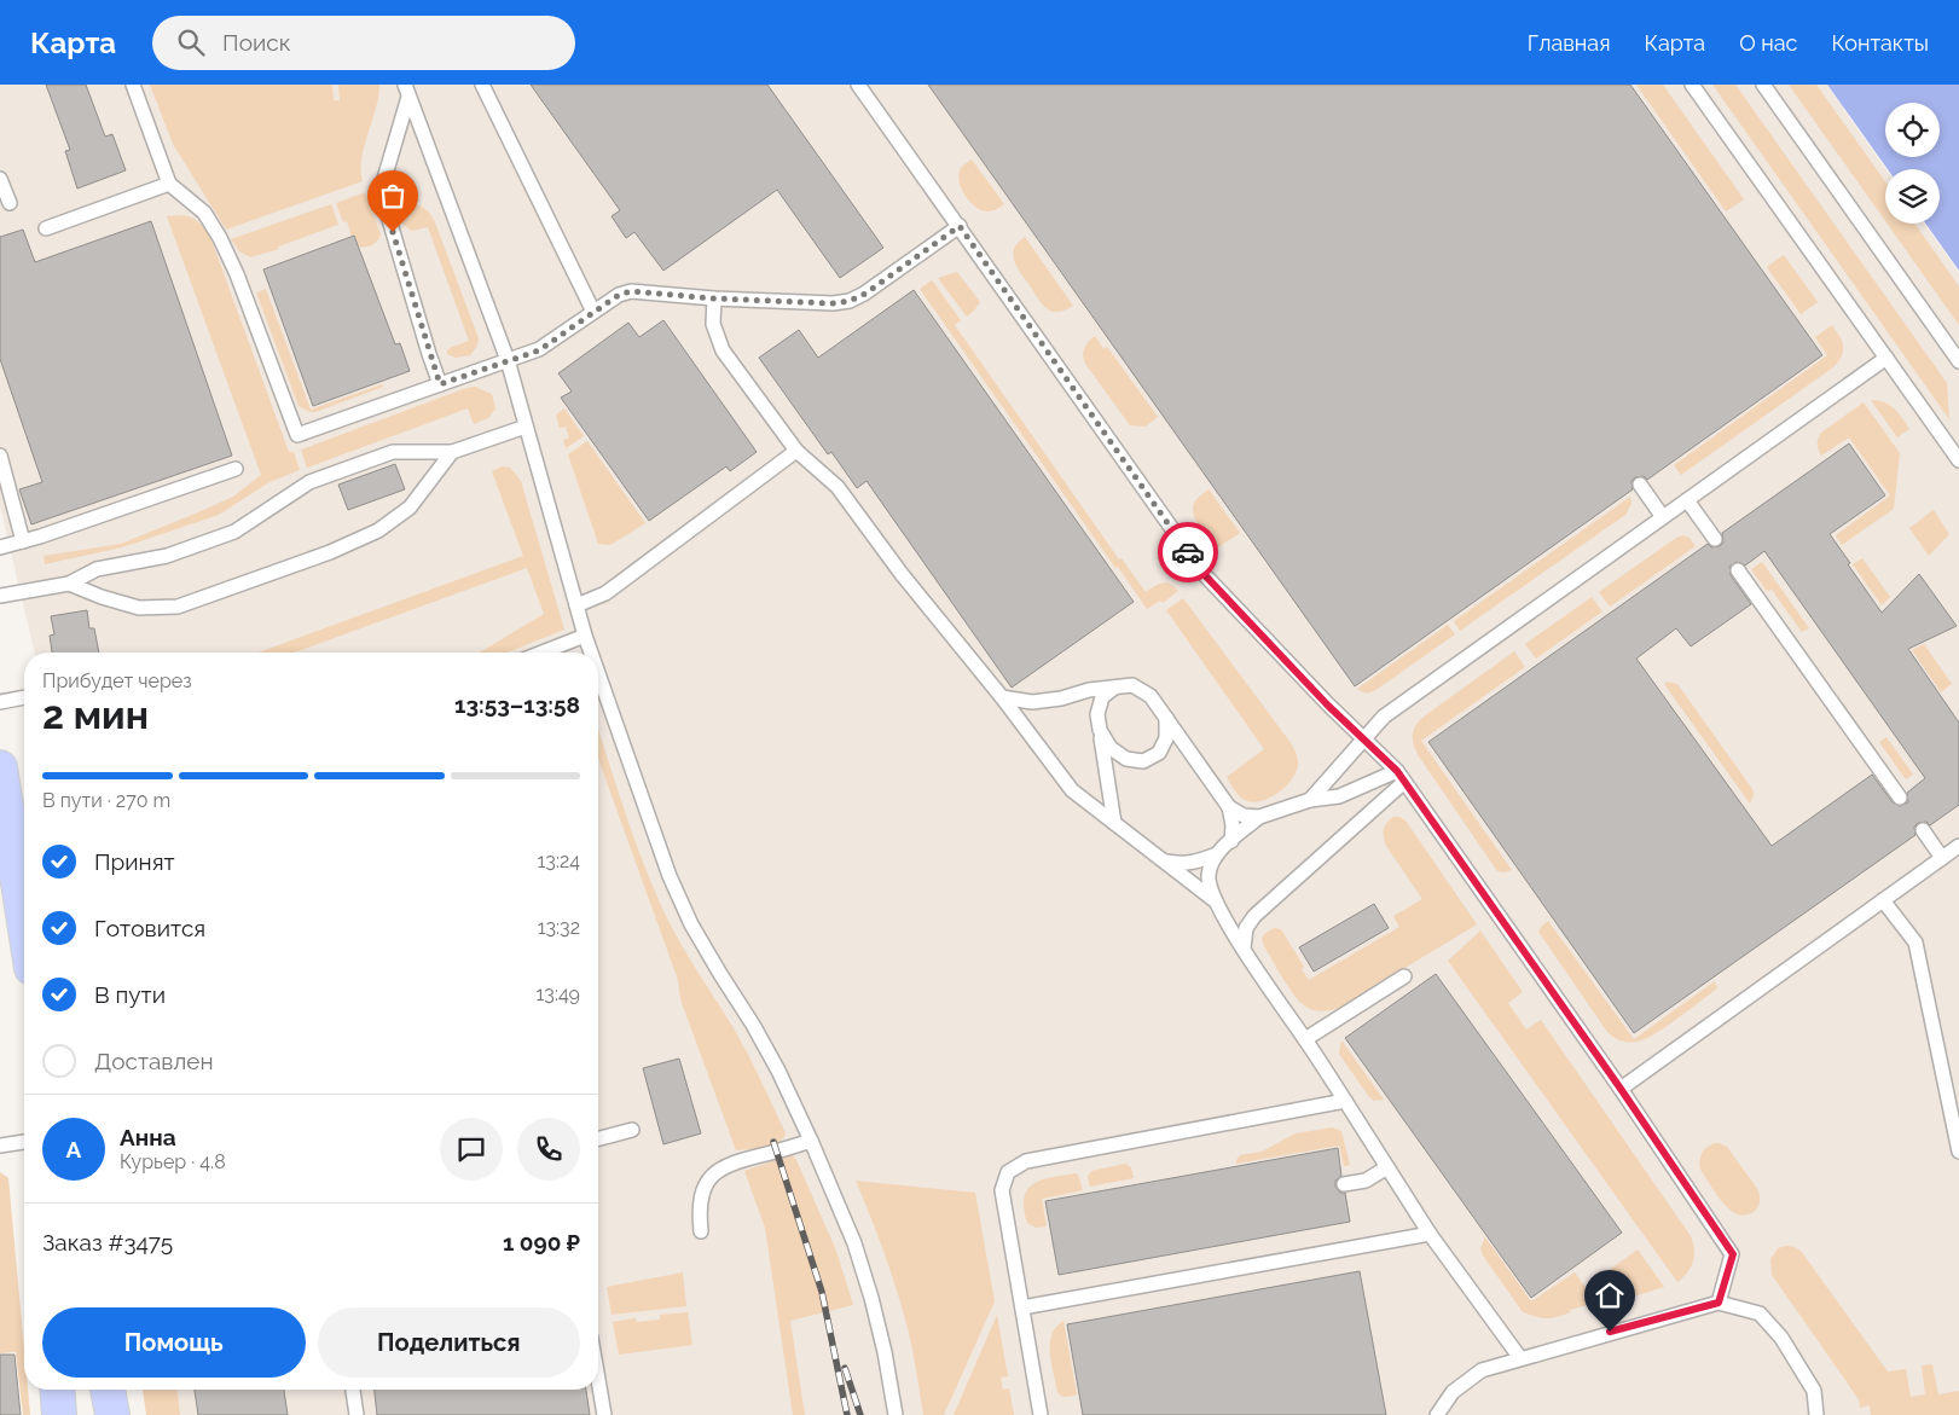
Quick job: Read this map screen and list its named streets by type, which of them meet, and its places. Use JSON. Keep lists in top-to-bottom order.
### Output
{
  "page": {
    "header": "Карта",
    "search": "Поиск",
    "nav": [
      "Главная",
      "Карта",
      "О нас",
      "Контакты"
    ],
    "heading": ["2 мин", "Прибудет через", "13:53–13:58"],
    "panel": [
      "Анна",
      "Курьер · 4.8",
      "Заказ #3475",
      "1 090 ₽"
    ],
    "bar": "В пути · 270 m",
    "list": [
      ["Принят", "13:24"],
      ["Готовится", "13:32"],
      ["В пути", "13:49"],
      "Доставлен"
    ],
    "round": "А",
    "buttons": ["Помощь", "Поделиться"]
  }
}
